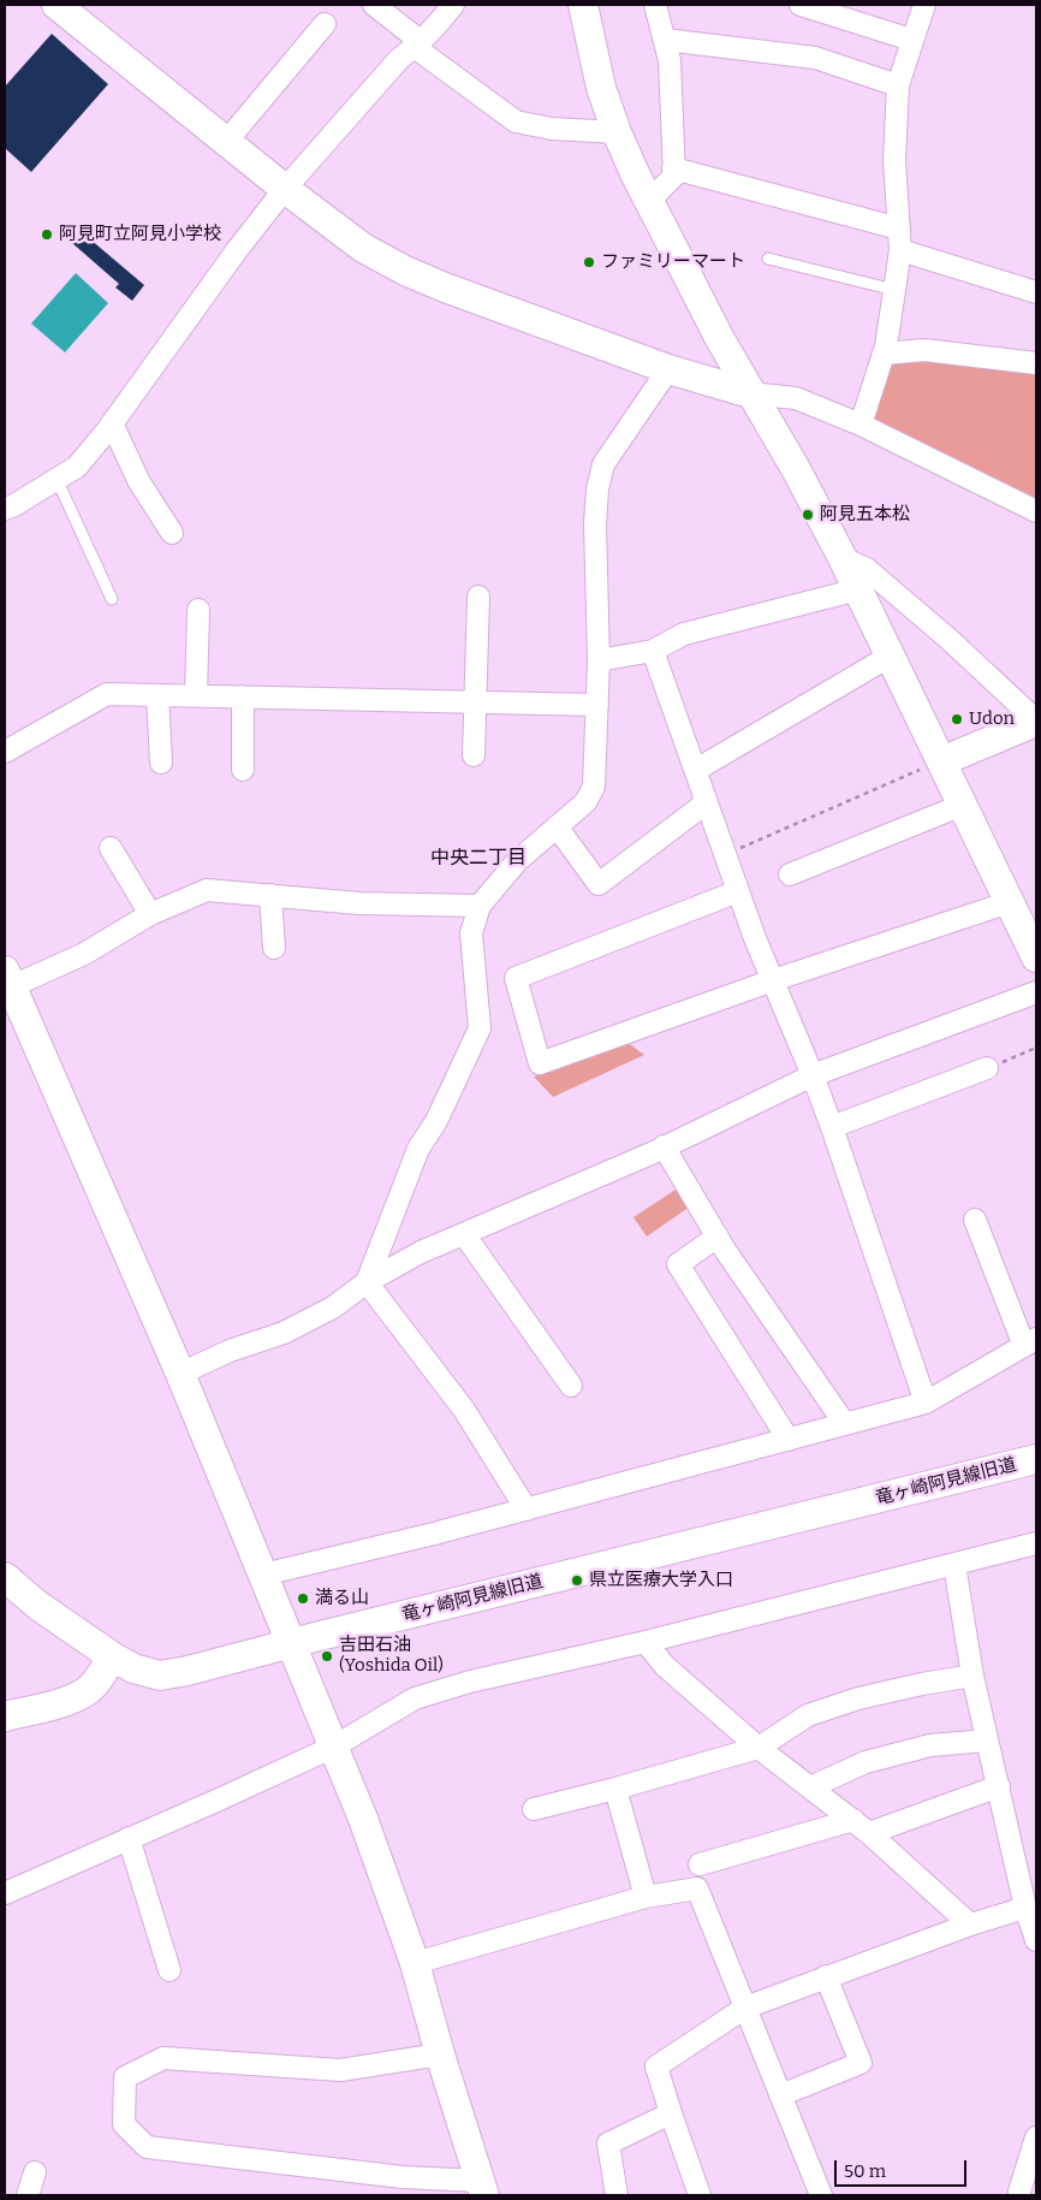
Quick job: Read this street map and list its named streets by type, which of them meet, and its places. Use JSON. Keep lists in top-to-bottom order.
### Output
{
  "streets": {
    "street": ["竜ヶ崎阿見線旧道"]
  },
  "districts": ["中央二丁目"],
  "places": [
    "阿見町立阿見小学校",
    "ファミリーマート",
    "阿見五本松",
    "Udon",
    "県立医療大学入口",
    "満る山",
    "吉田石油 (Yoshida Oil)"
  ],
  "scale_bar": "50 m"
}
